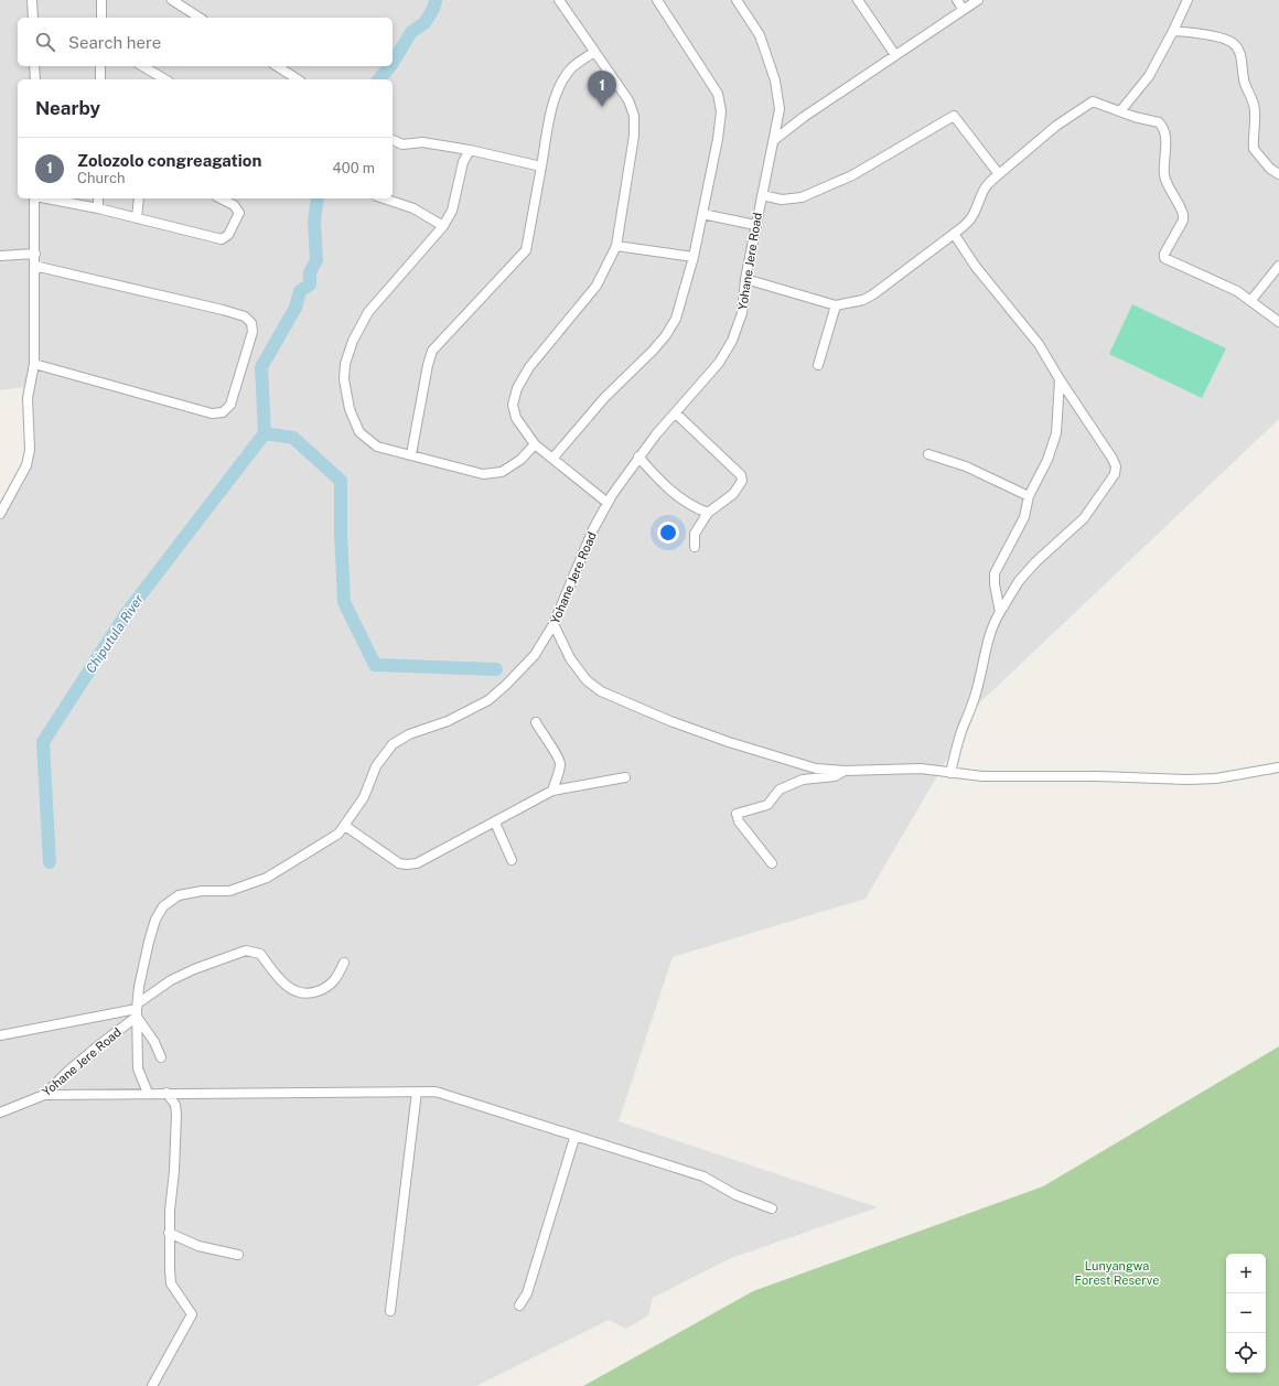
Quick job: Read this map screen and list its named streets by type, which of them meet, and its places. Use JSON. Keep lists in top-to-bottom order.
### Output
{
  "streets": {
    "street": ["Yohane Jere Road"]
  },
  "water": ["Chiputula River"],
  "parks": ["Lunyangwa Forest Reserve"],
  "page": {
    "search": "Search here",
    "pins": "1",
    "heading": "Nearby",
    "list": [
      {
        "mark": "1",
        "name": "Zolozolo congreagation",
        "note": "Church",
        "value": "400 m"
      }
    ],
    "map_buttons": ["+", "−"]
  }
}
